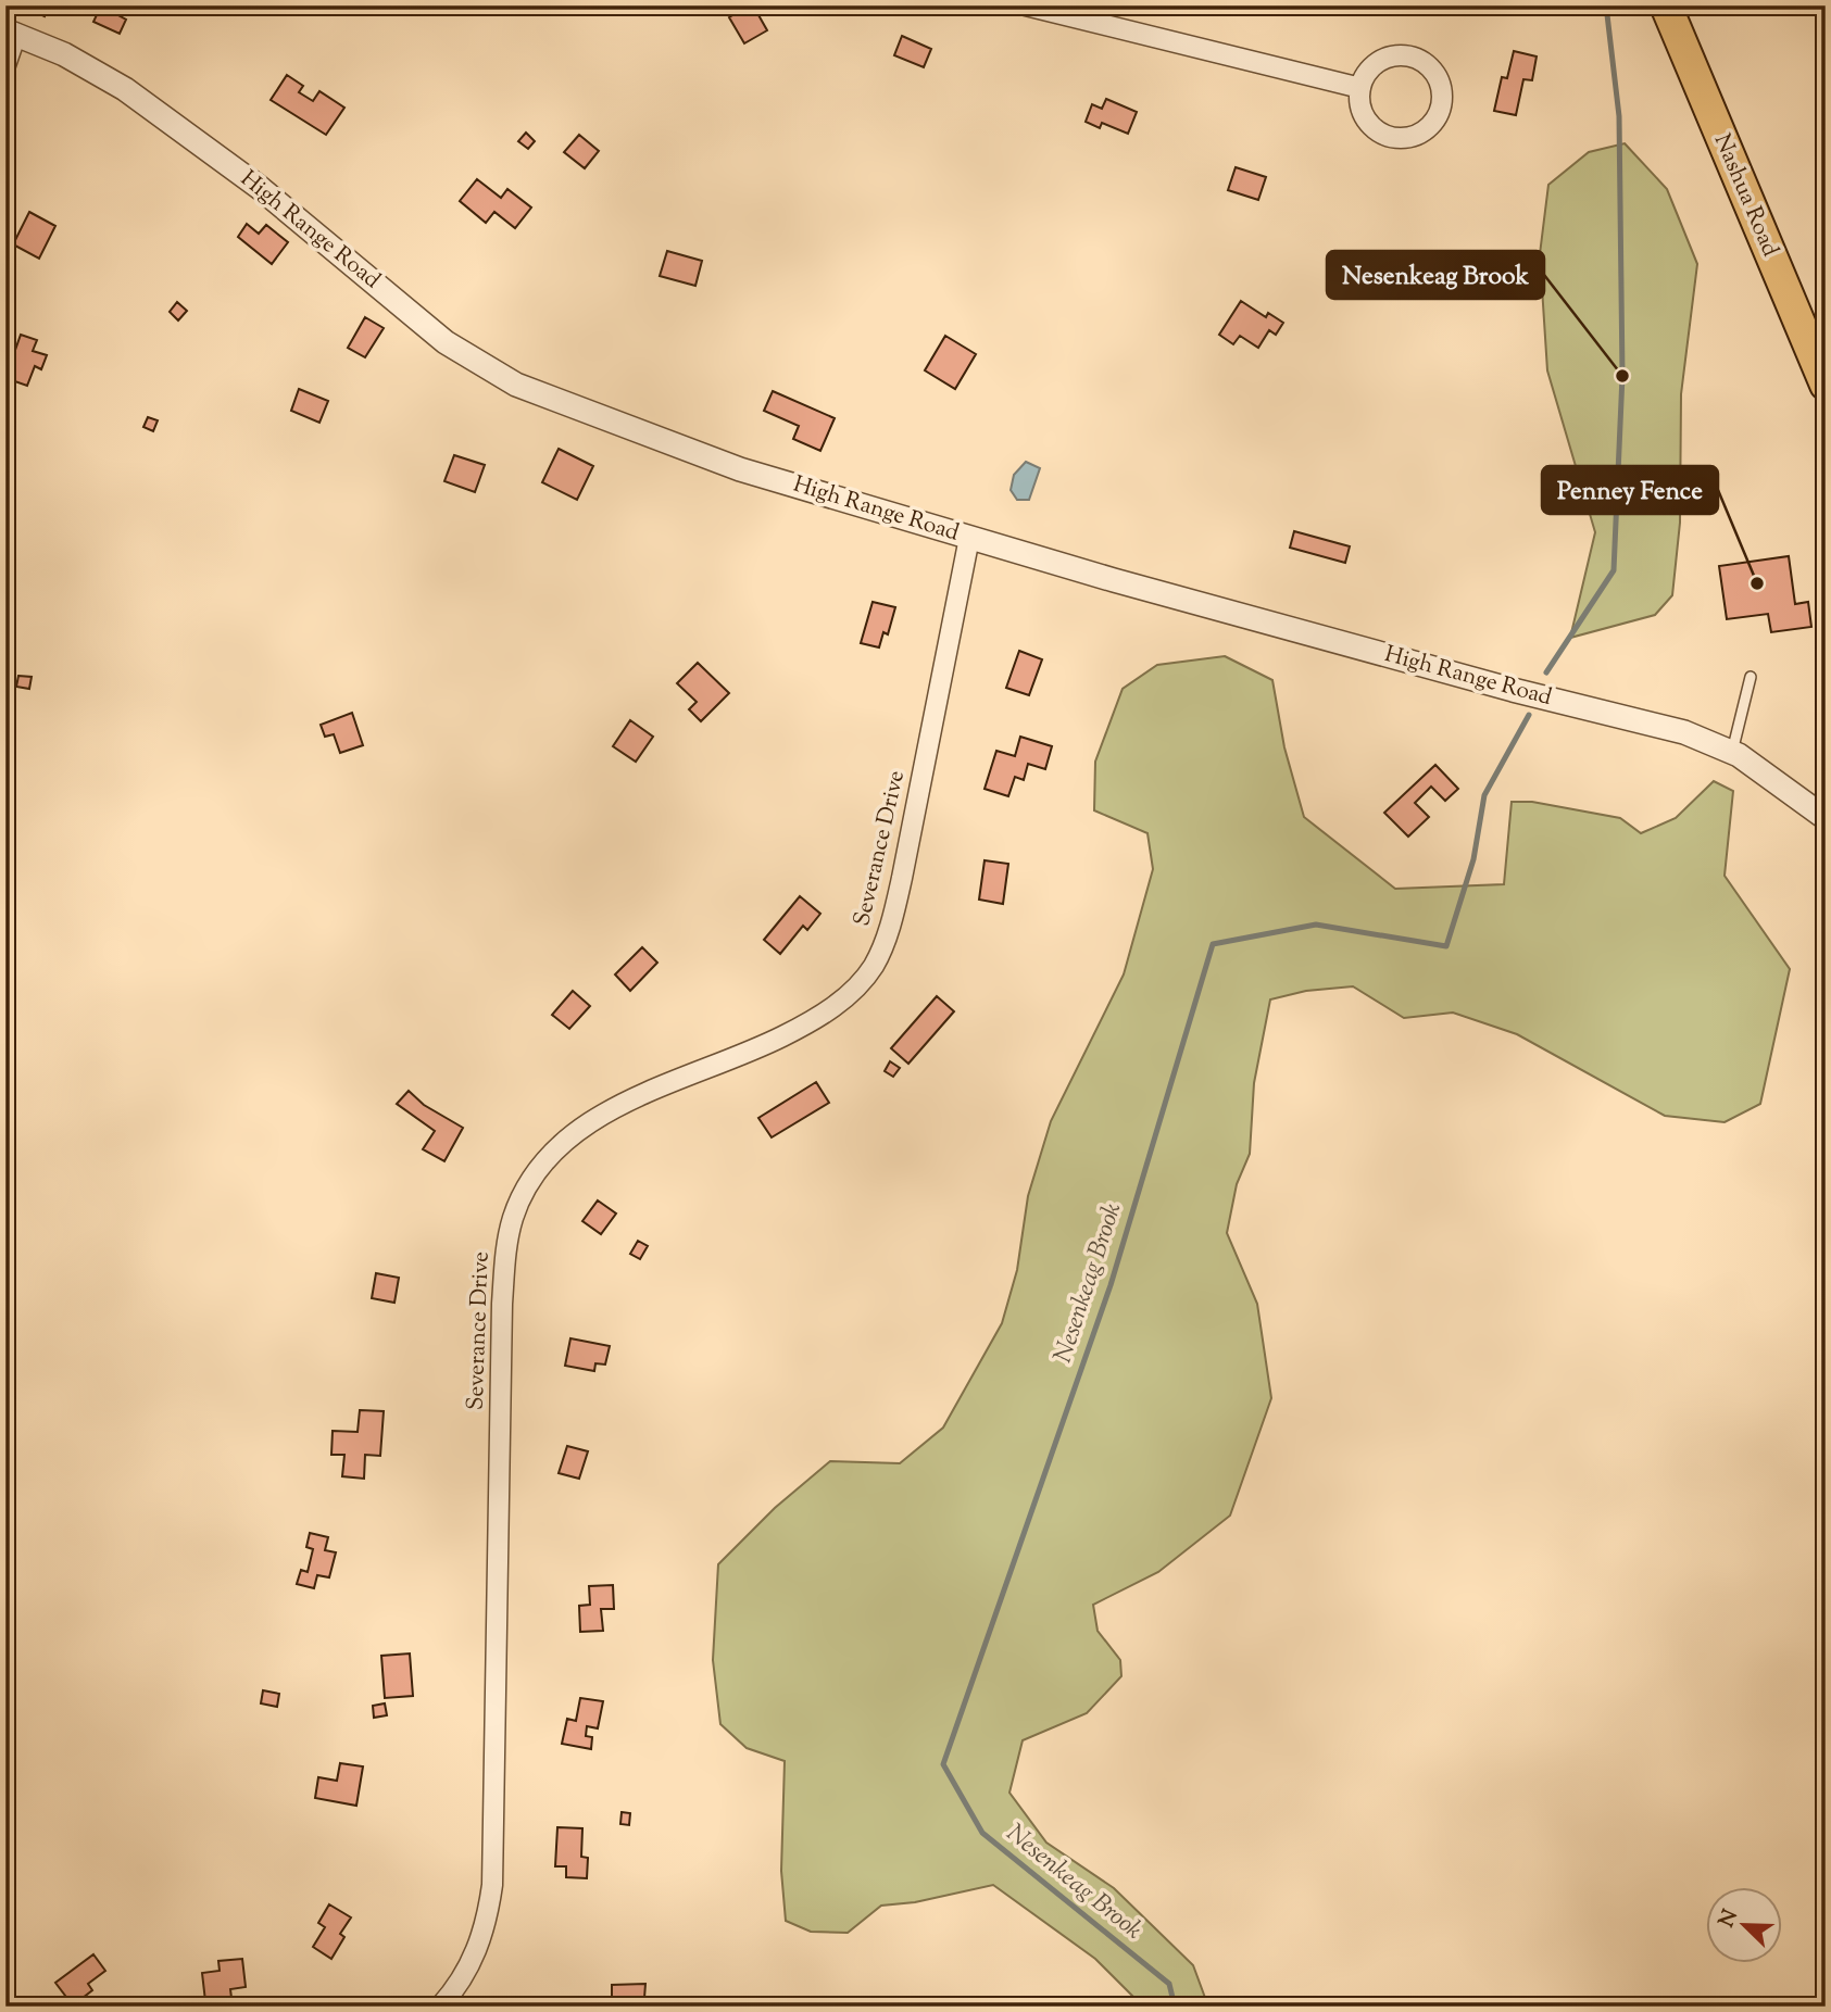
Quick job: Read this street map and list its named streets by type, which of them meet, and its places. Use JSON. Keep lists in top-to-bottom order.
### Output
{
  "streets": {
    "main road": ["Nashua Road"],
    "street": ["High Range Road", "Severance Drive"]
  },
  "crossings": [
    ["High Range Road", "Severance Drive"]
  ],
  "water": ["Nesenkeag Brook"],
  "places": ["Nesenkeag Brook", "Penney Fence"],
  "north": "top left"
}
